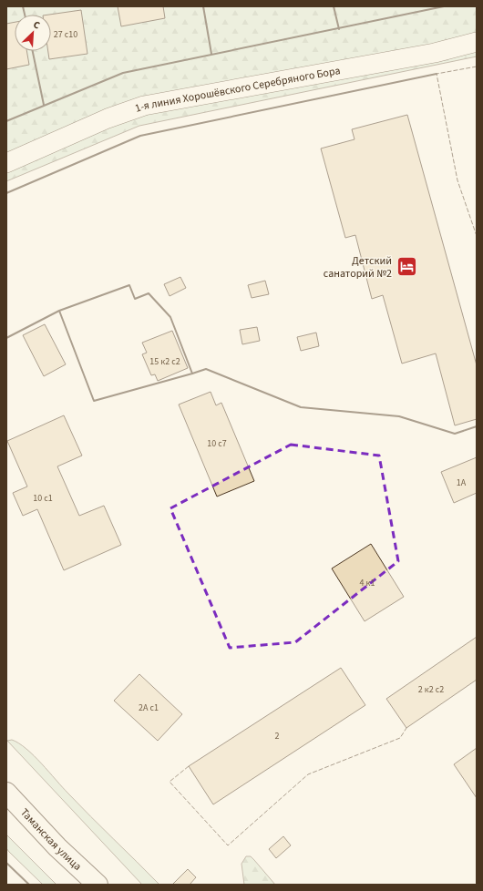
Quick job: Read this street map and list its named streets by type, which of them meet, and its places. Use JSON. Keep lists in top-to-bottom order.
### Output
{
  "streets": {
    "street": ["1-я линия Хорошёвского Серебряного Бора", "Таманская улица"]
  },
  "places": {
    "hotel": ["Детский санаторий №2"]
  },
  "house_numbers": [
    "27 с10",
    "15 к2 с2",
    "10 с7",
    "1А",
    "10 с1",
    "4 к1",
    "2 к2 с2",
    "2А с1",
    "2"
  ],
  "north": "top right"
}
